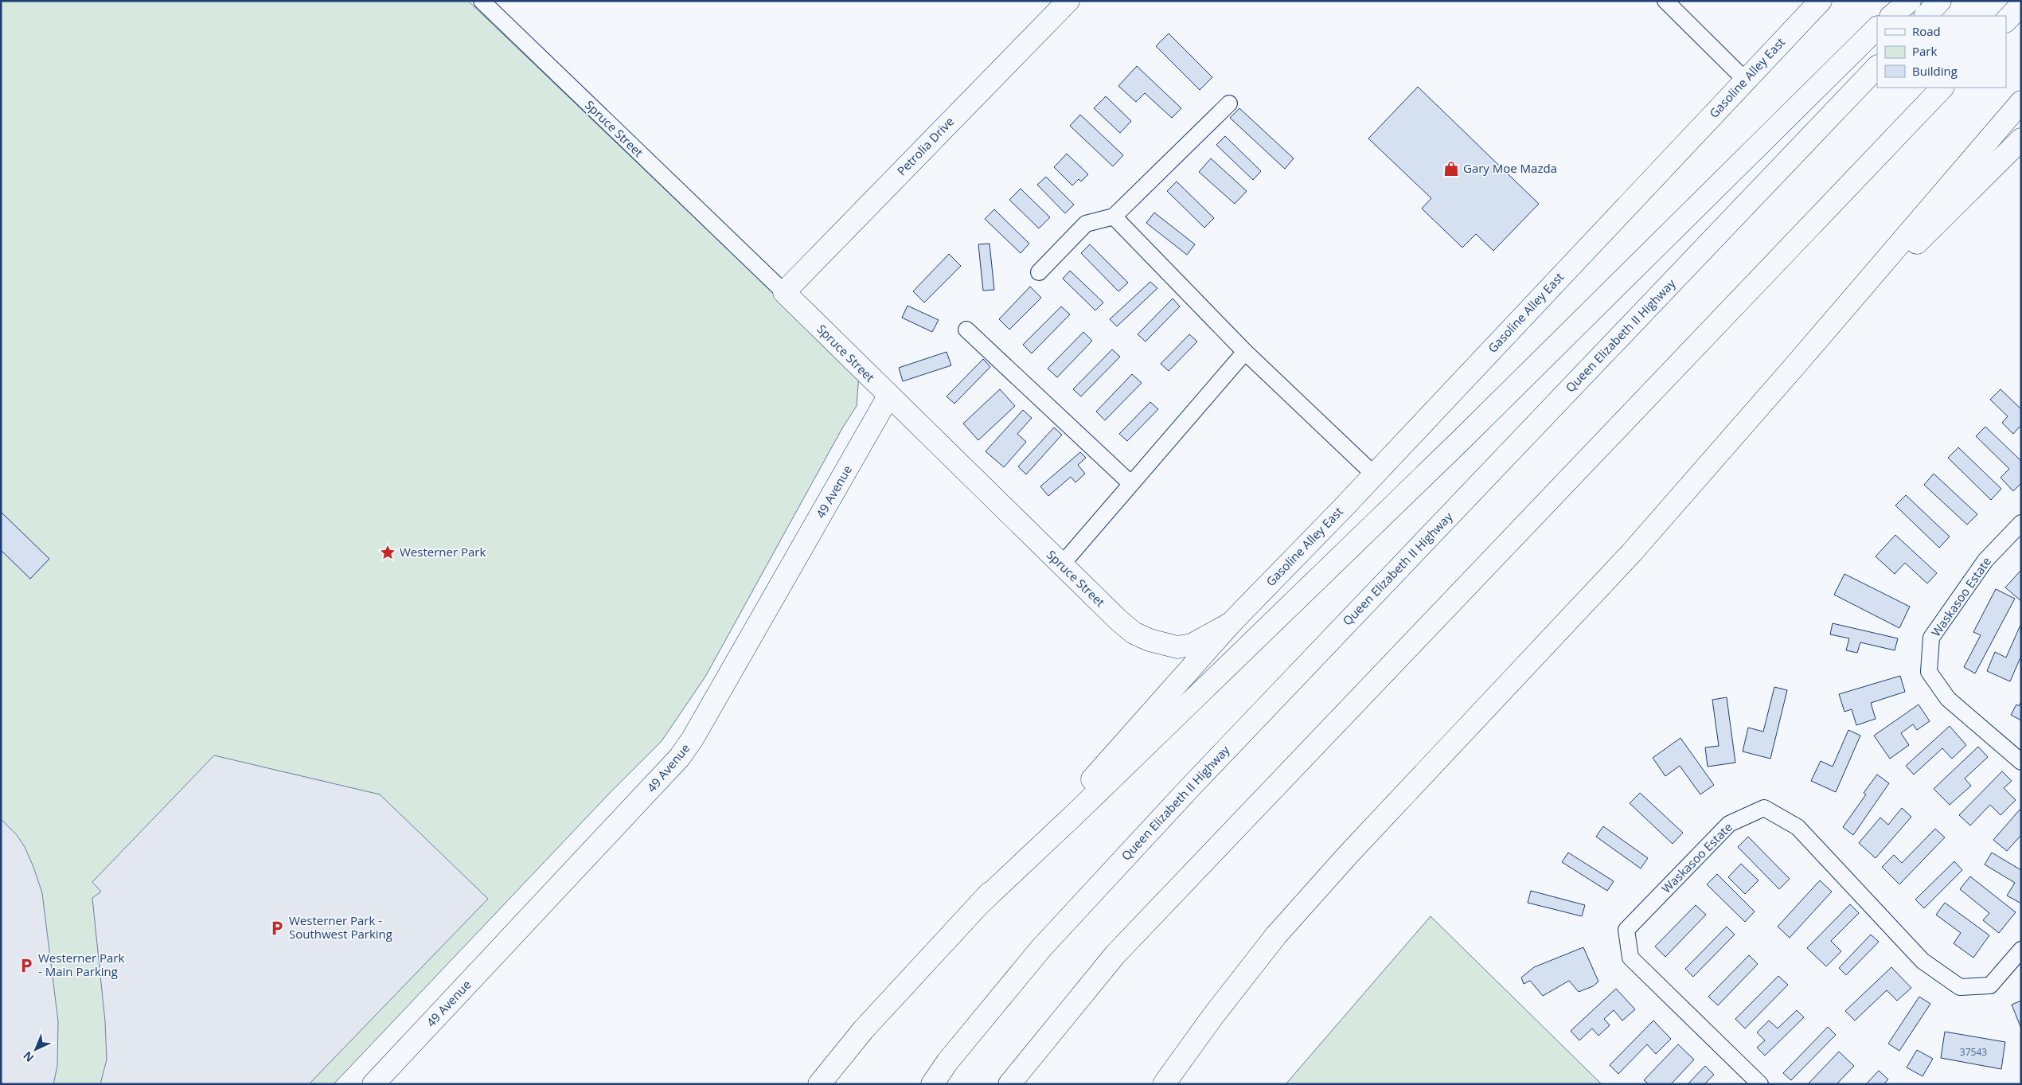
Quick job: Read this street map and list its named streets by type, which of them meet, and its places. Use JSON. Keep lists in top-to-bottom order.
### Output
{
  "streets": {
    "main road": [
      "Gasoline Alley East",
      "Spruce Street",
      "Petrolia Drive",
      "Queen Elizabeth II Highway",
      "49 Avenue"
    ],
    "street": ["Waskasoo Estate"]
  },
  "crossings": [
    ["Gasoline Alley East", "Spruce Street"],
    ["Spruce Street", "Petrolia Drive"],
    ["Spruce Street", "49 Avenue"]
  ],
  "places": {
    "shop": ["Gary Moe Mazda"],
    "place": ["Westerner Park"],
    "parking": ["Westerner Park - Southwest Parking", "Westerner Park - Main Parking"]
  },
  "house_numbers": ["37543"],
  "legend": ["Road", "Park", "Building"],
  "north": "bottom left"
}
